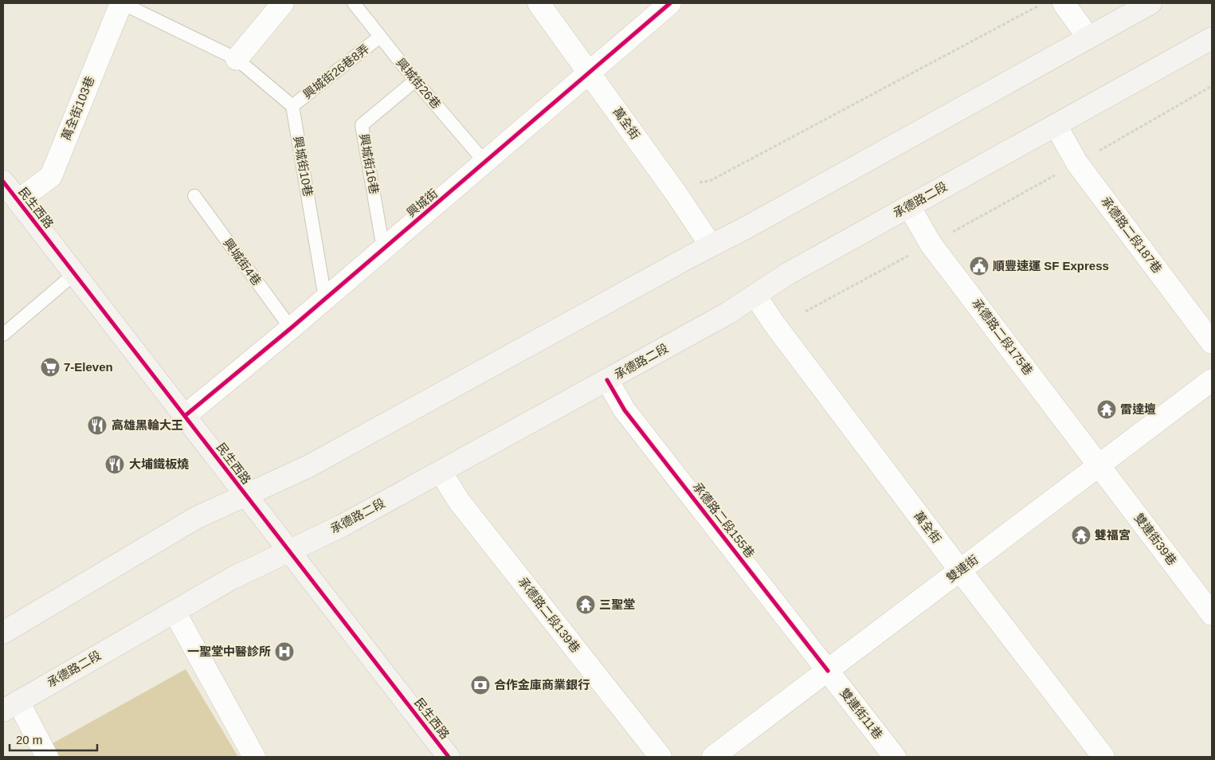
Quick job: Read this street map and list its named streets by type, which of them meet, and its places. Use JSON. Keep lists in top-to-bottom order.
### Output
{
  "streets": {
    "main road": ["承德路二段", "民生西路"],
    "street": [
      "萬全街103巷",
      "萬全街",
      "興城街",
      "承德路二段187巷",
      "承德路二段175巷",
      "承德路二段155巷",
      "雙連街39巷",
      "雙連街",
      "承德路二段139巷",
      "雙連街11巷"
    ],
    "lane": [
      "興城街26巷8弄",
      "興城街26巷",
      "興城街16巷",
      "興城街10巷",
      "興城街4巷"
    ]
  },
  "crossings": [
    ["興城街26巷8弄", "興城街26巷"],
    ["興城街26巷8弄", "興城街10巷"],
    ["興城街26巷", "興城街16巷"],
    ["興城街26巷", "興城街"],
    ["萬全街103巷", "民生西路"],
    ["萬全街", "承德路二段"],
    ["萬全街", "興城街"],
    ["萬全街", "雙連街"],
    ["興城街16巷", "興城街"],
    ["興城街10巷", "興城街"],
    ["承德路二段", "民生西路"],
    ["承德路二段", "承德路二段187巷"],
    ["承德路二段", "承德路二段175巷"],
    ["承德路二段", "承德路二段155巷"],
    ["承德路二段", "承德路二段139巷"],
    ["興城街", "民生西路"],
    ["興城街", "興城街4巷"],
    ["承德路二段175巷", "雙連街39巷"],
    ["承德路二段175巷", "雙連街"],
    ["承德路二段155巷", "雙連街"],
    ["承德路二段155巷", "雙連街11巷"],
    ["雙連街39巷", "雙連街"],
    ["雙連街", "雙連街11巷"]
  ],
  "places": {
    "public building": ["順豐速運 SF Express"],
    "supermarket": ["7-Eleven"],
    "temple": ["雷達壇", "雙福宮", "三聖堂"],
    "restaurant": ["高雄黑輪大王", "大埔鐵板燒"],
    "hospital": ["一聖堂中醫診所"],
    "bank": ["合作金庫商業銀行"]
  },
  "scale_bar": "20 m"
}
